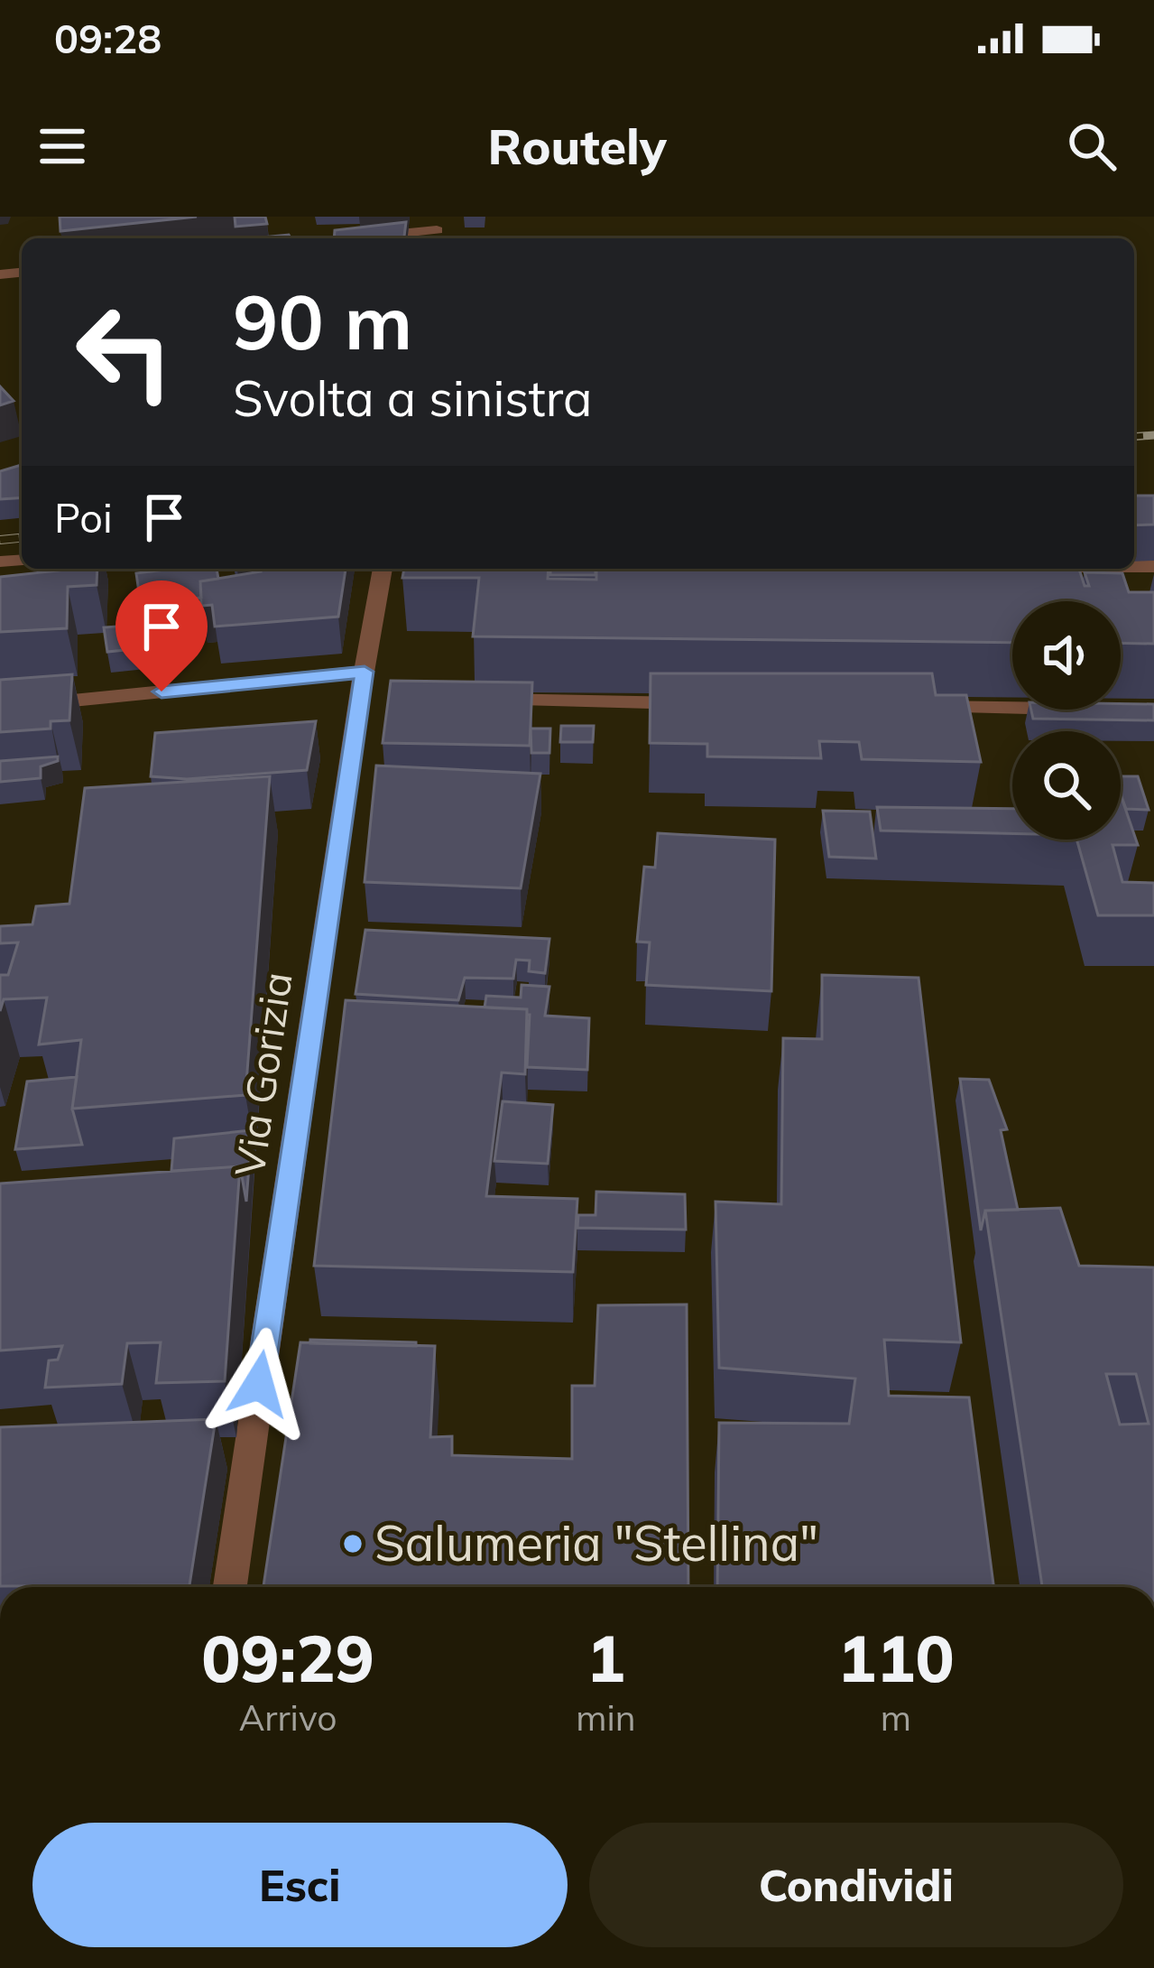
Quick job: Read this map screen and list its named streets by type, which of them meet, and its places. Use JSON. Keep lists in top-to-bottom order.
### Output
{
  "streets": {
    "street": ["Via Gorizia"]
  },
  "places": ["Salumeria \"Stellina\""],
  "page": {
    "status": "09:28",
    "header": "Routely",
    "turn": ["90 m", "Svolta a sinistra"],
    "then": "Poi",
    "eta": [
      "09:29",
      "Arrivo",
      "1",
      "min",
      "110",
      "m"
    ],
    "buttons": ["Esci", "Condividi"]
  }
}
